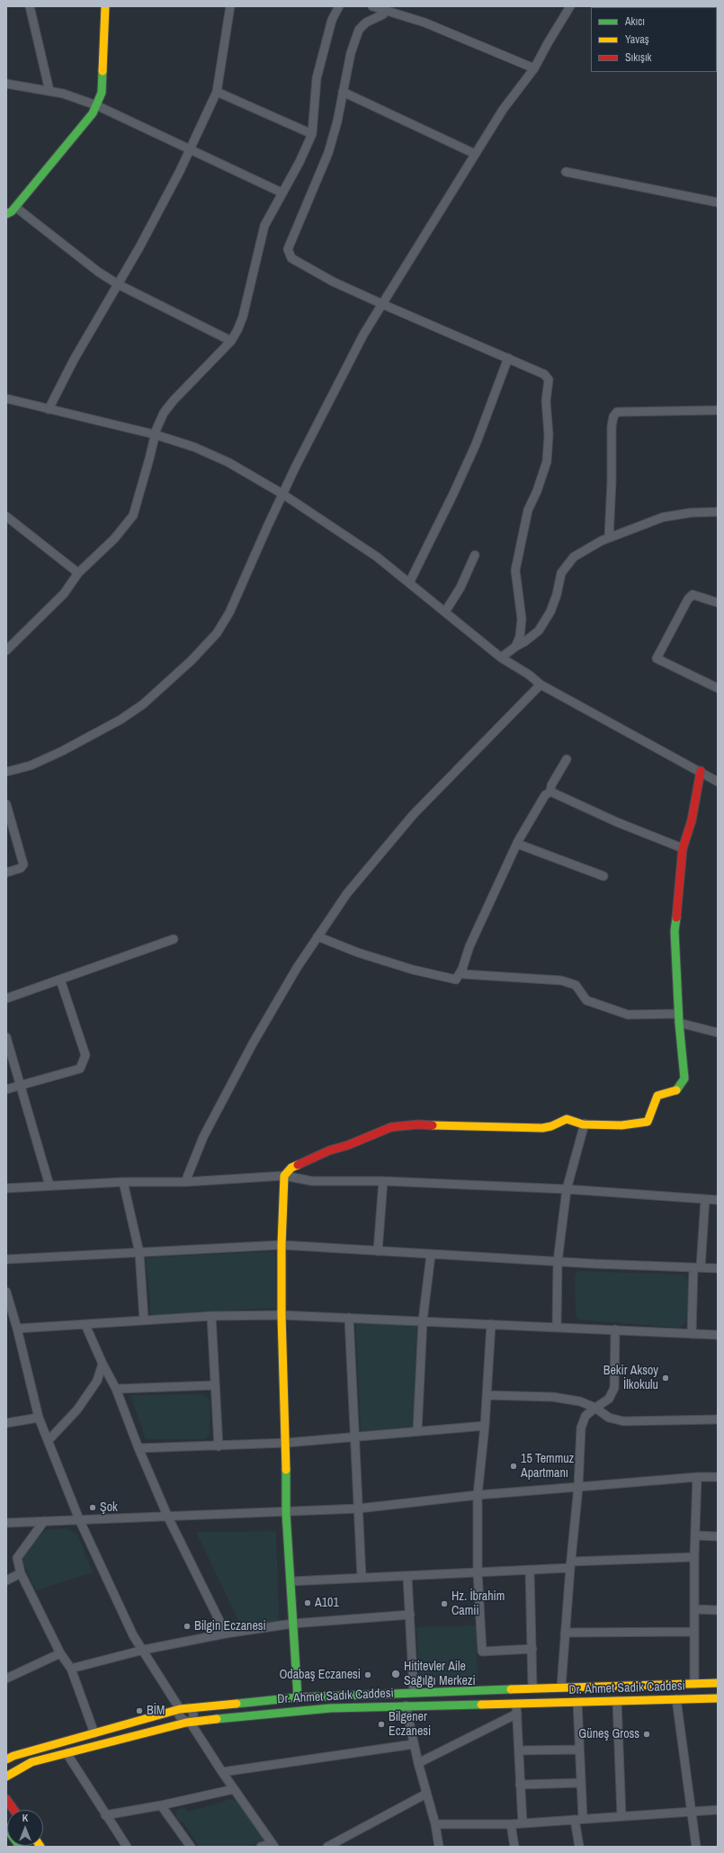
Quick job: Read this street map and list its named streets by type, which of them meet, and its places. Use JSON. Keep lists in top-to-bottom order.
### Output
{
  "streets": {
    "main road": ["Dr. Ahmet Sadık Caddesi"]
  },
  "places": [
    "Bekir Aksoy İlkokulu",
    "15 Temmuz Apartmanı",
    "Şok",
    "A101",
    "Hz. İbrahim Camii",
    "Bilgin Eczanesi",
    "Hititevler Aile Sağılğı Merkezi",
    "Odabaş Eczanesi",
    "BİM",
    "Bilgener Eczanesi",
    "Güneş Gross"
  ],
  "legend": ["Akıcı", "Yavaş", "Sıkışık"],
  "north": "top"
}
